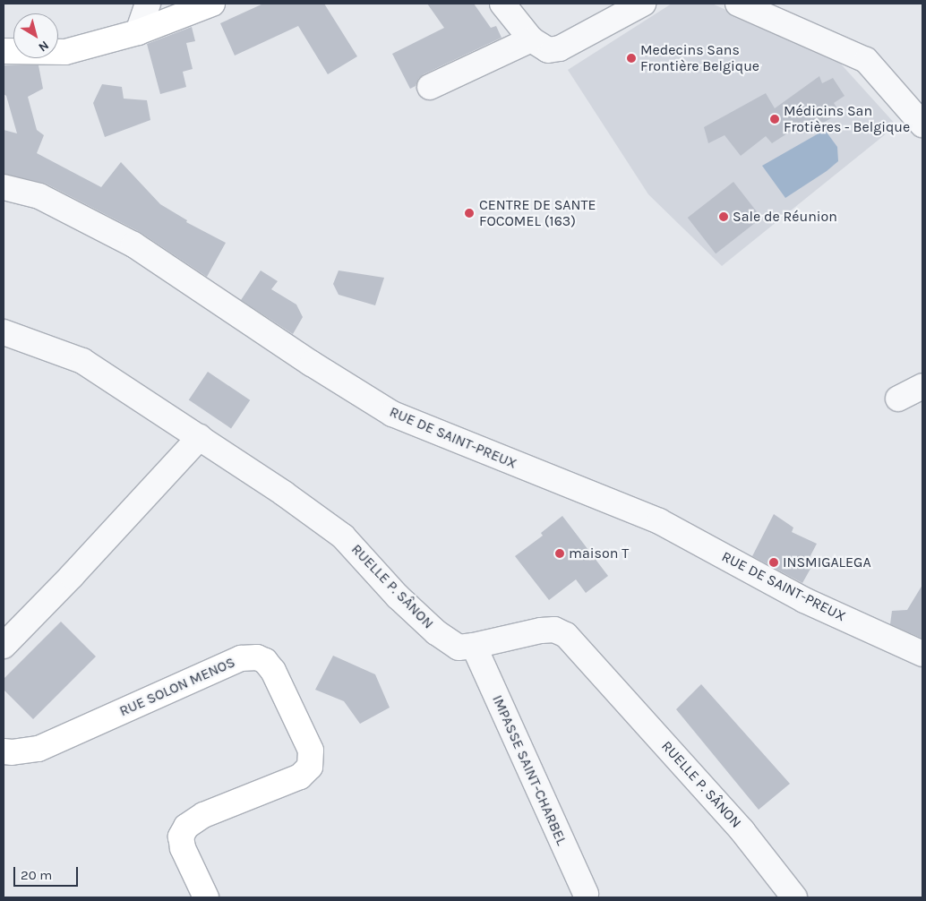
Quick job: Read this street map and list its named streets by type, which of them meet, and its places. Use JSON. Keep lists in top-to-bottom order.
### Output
{
  "streets": {
    "street": [
      "RUE DE SAINT-PREUX",
      "RUELLE P. SÂNON",
      "RUE SOLON MENOS",
      "IMPASSE SAINT-CHARBEL"
    ]
  },
  "crossings": [
    ["RUELLE P. SÂNON", "IMPASSE SAINT-CHARBEL"]
  ],
  "places": [
    "Medecins Sans Frontière Belgique",
    "Médicins San Frotières - Belgique",
    "CENTRE DE SANTE FOCOMEL (163)",
    "Sale de Réunion",
    "maison T",
    "INSMIGALEGA"
  ],
  "scale_bar": "20 m",
  "north": "bottom right"
}
